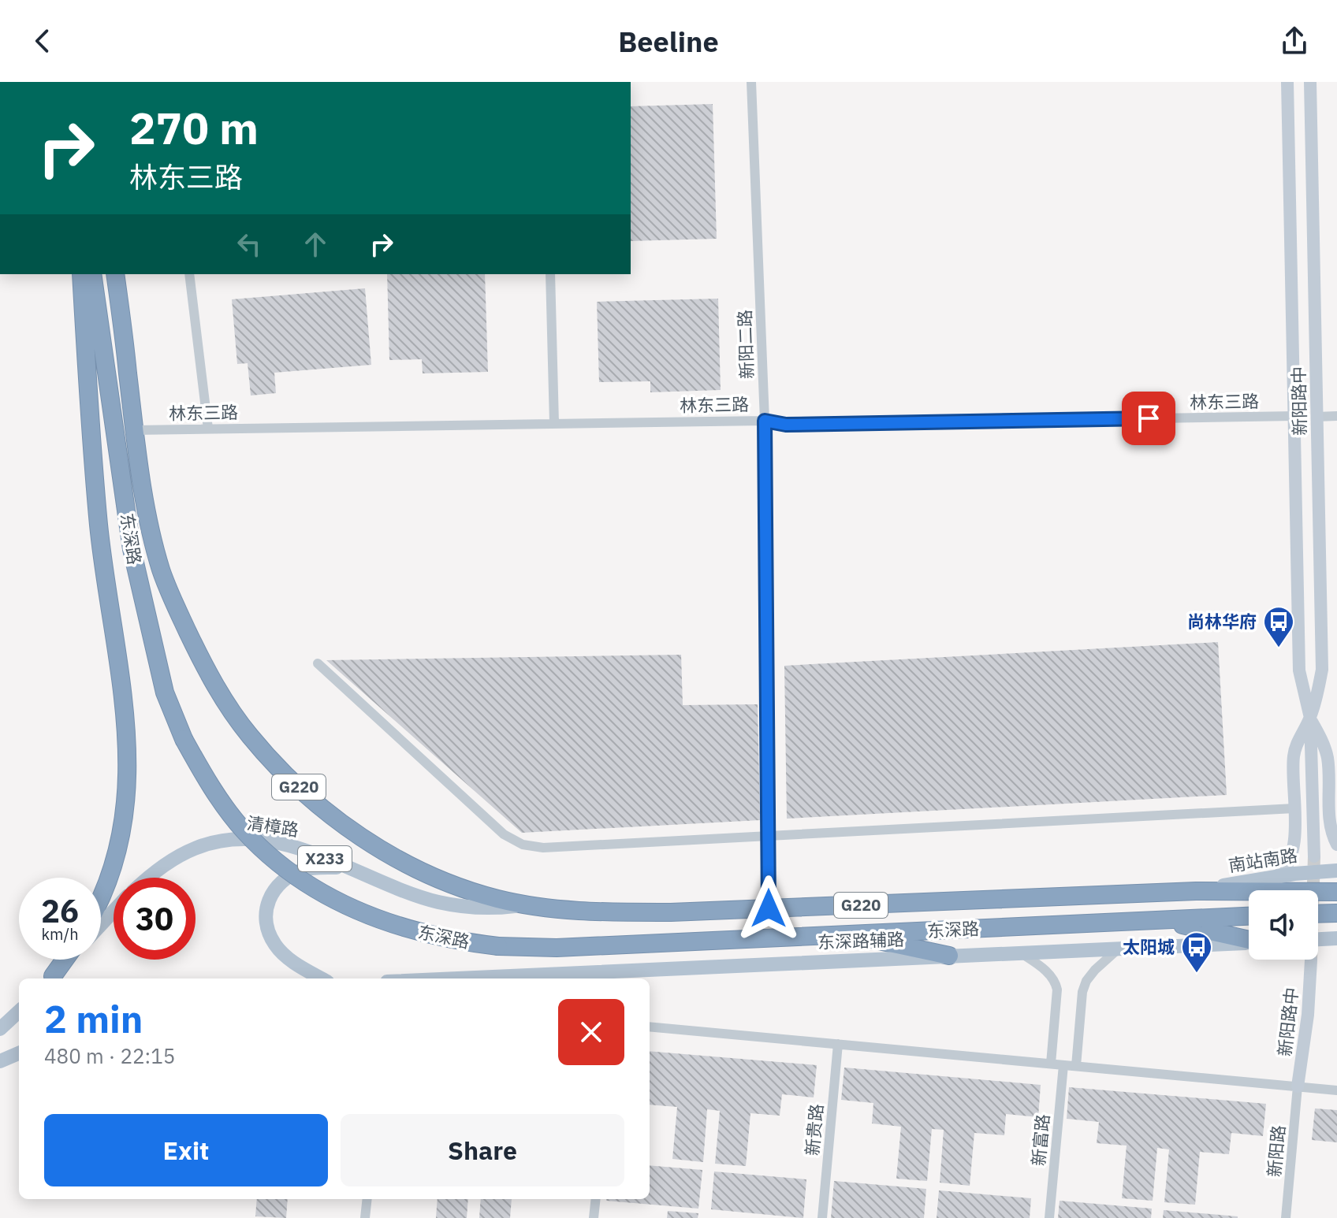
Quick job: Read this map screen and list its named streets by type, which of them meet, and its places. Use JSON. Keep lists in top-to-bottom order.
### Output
{
  "streets": {
    "highway": ["东深路", "G220"],
    "main road": [
      "新阳路中",
      "清樟路",
      "X233",
      "南站南路",
      "东深路辅路"
    ],
    "street": [
      "新阳二路",
      "林东三路",
      "新贵路",
      "新富路",
      "新阳路"
    ]
  },
  "crossings": [
    ["新阳二路", "林东三路"],
    ["新阳二路", "东深路"],
    ["新阳路中", "林东三路"],
    ["新阳路中", "新阳路"],
    ["林东三路", "东深路"],
    ["东深路", "清樟路"],
    ["东深路", "南站南路"]
  ],
  "places": {
    "bus stop": ["尚林华府", "太阳城"]
  },
  "page": {
    "header": "Beeline",
    "turn": ["270 m", "林东三路"],
    "speed": "26 km/h",
    "limit": "30",
    "heading": ["2 min", "480 m · 22:15"],
    "buttons": ["Exit", "Share"]
  }
}
